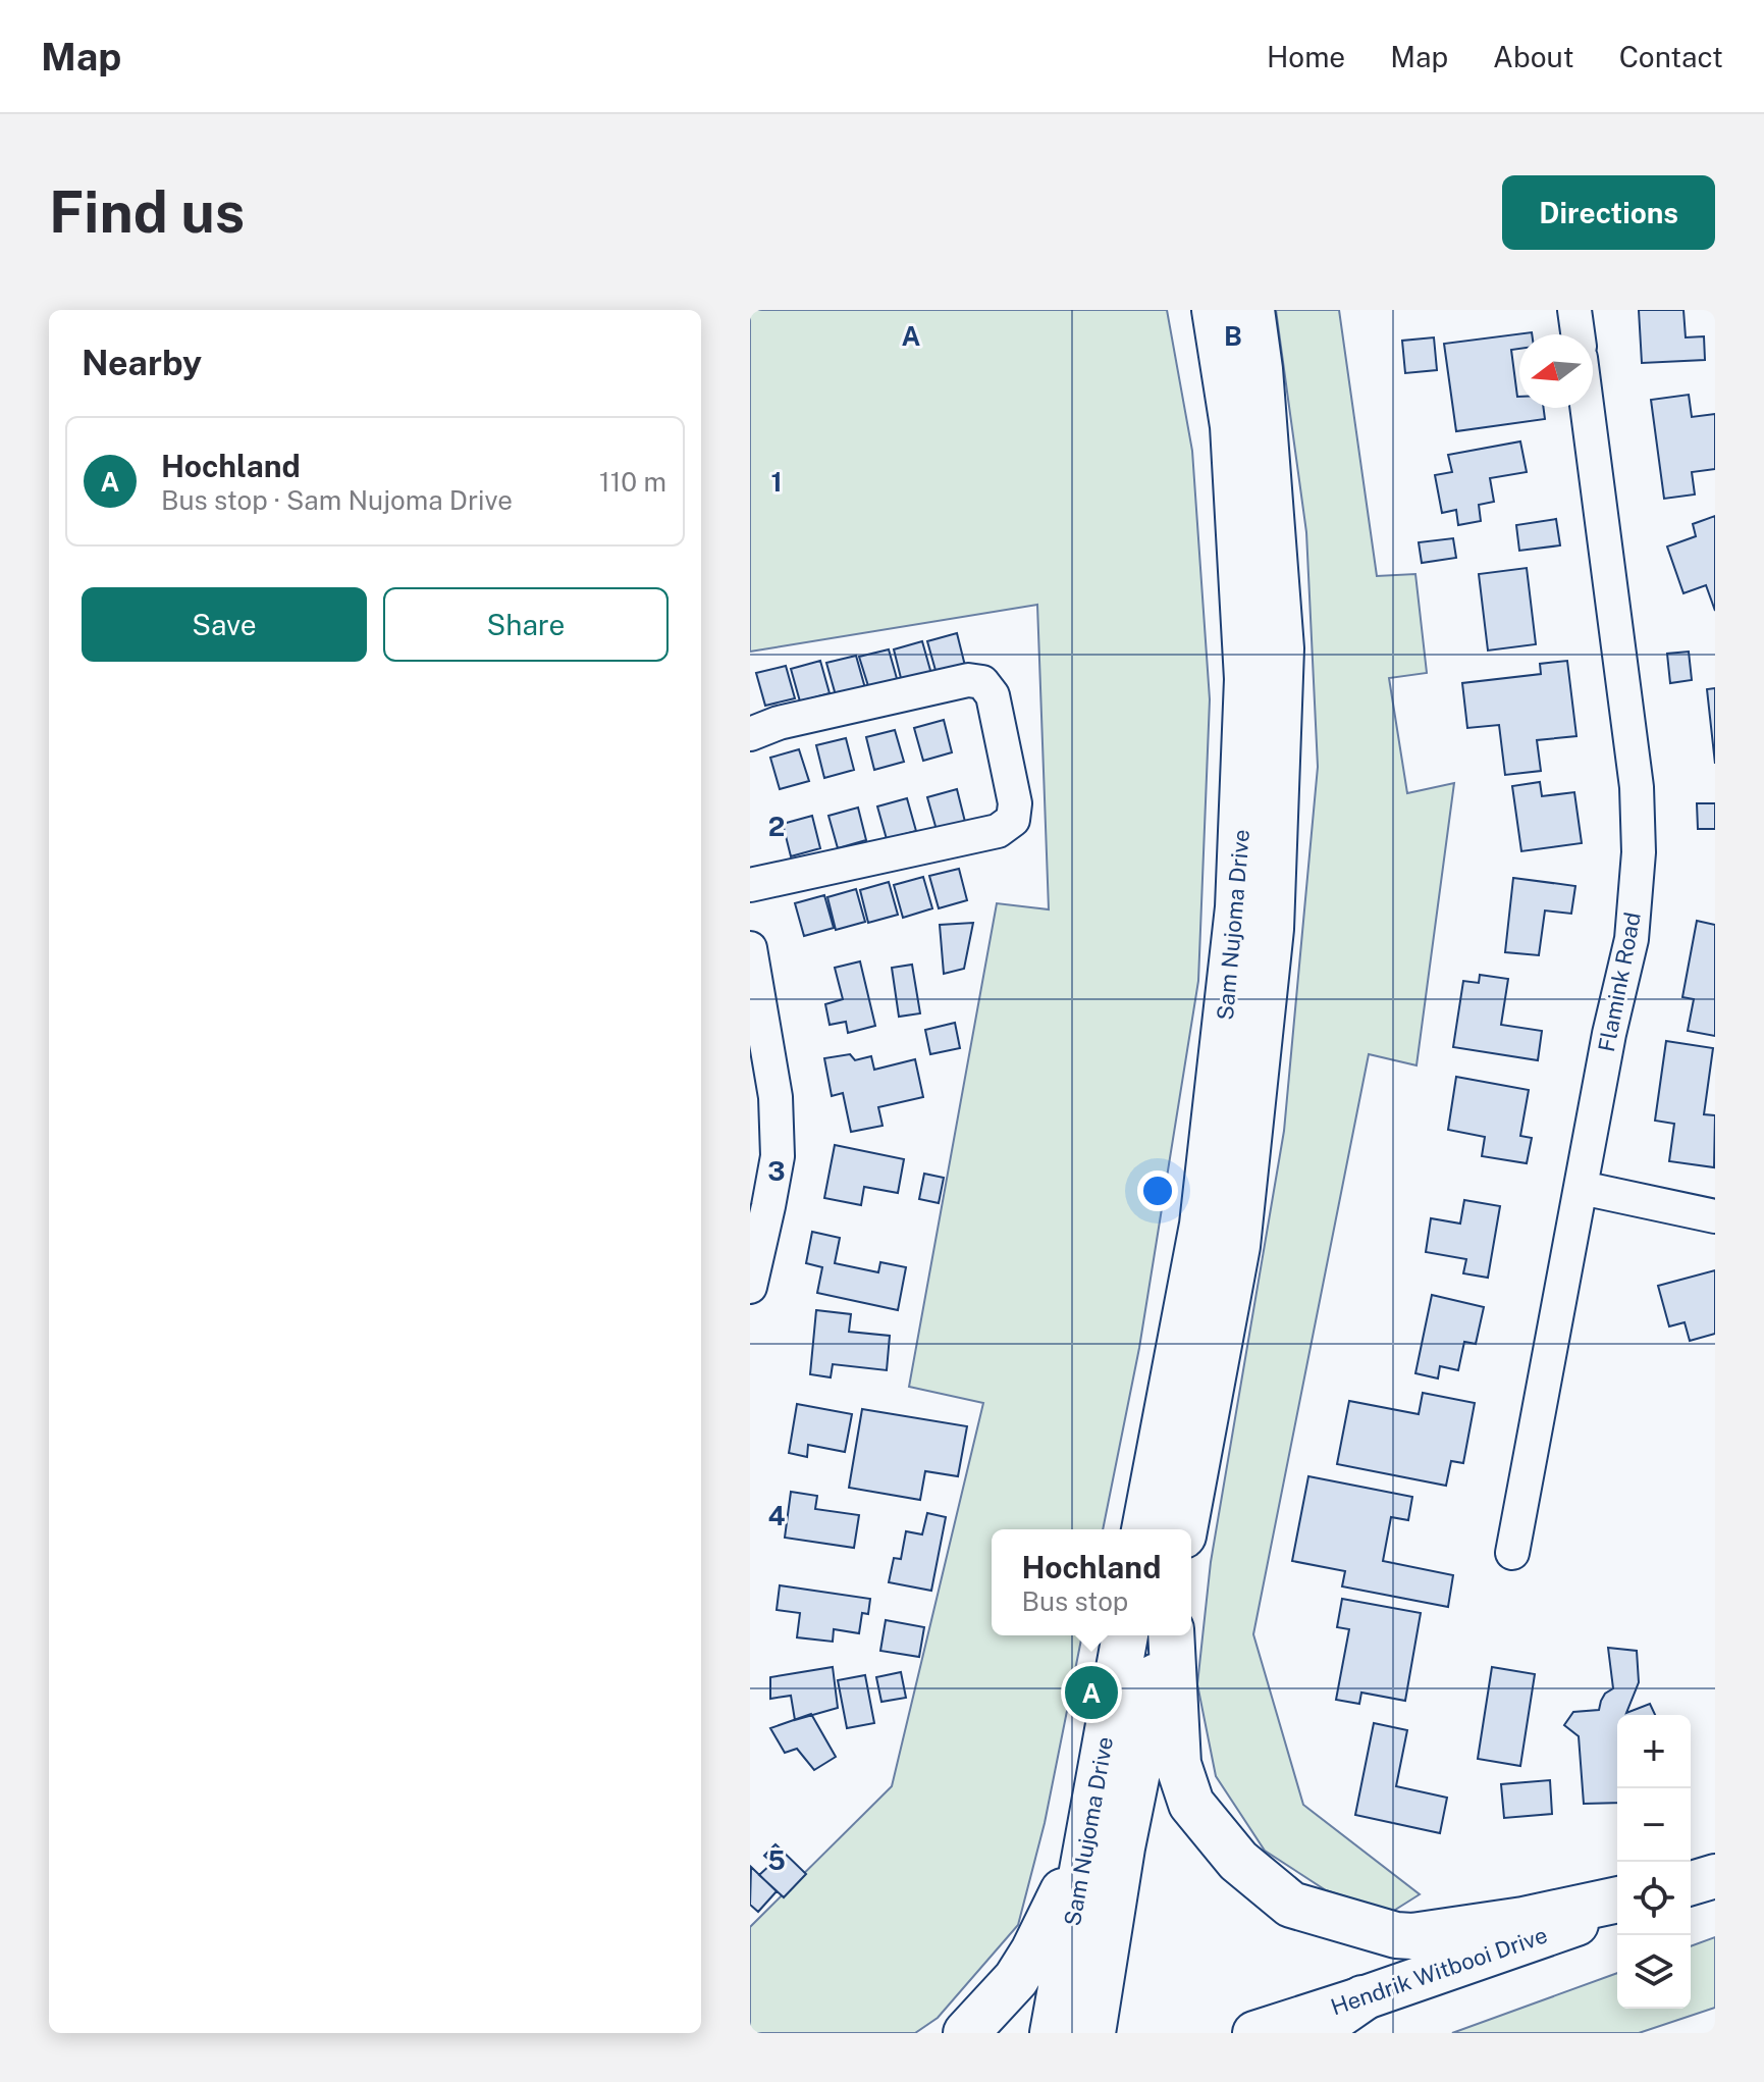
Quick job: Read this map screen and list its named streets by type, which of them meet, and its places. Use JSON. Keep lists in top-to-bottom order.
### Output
{
  "streets": {
    "highway": ["Sam Nujoma Drive"],
    "main road": ["Hendrik Witbooi Drive"],
    "street": ["Flamink Road"]
  },
  "north": "left",
  "page": {
    "header": "Map",
    "nav": [
      "Home",
      "Map",
      "About",
      "Contact"
    ],
    "buttons": [
      "Directions",
      ["Save", "Share"]
    ],
    "title": "Find us",
    "heading": "Nearby",
    "list": [
      {
        "mark": "A",
        "name": "Hochland",
        "note": "Bus stop · Sam Nujoma Drive",
        "value": "110 m"
      }
    ],
    "popup": ["Hochland", "Bus stop"],
    "pins": "A",
    "map_buttons": ["+", "−"]
  },
  "grid": {
    "columns": ["A", "B"],
    "rows": [
      "1",
      "2",
      "3",
      "4",
      "5"
    ]
  }
}
